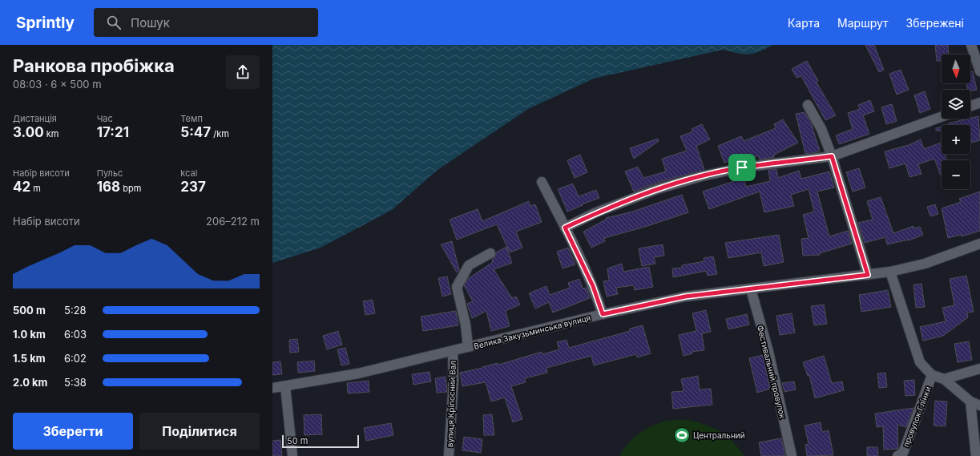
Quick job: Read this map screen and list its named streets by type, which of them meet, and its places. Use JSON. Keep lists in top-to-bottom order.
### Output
{
  "streets": {
    "street": [
      "Велика Закузьминська вулиця",
      "Фестивальний провулок",
      "вулиця Кріпосний Вал",
      "провулок Глінки"
    ]
  },
  "crossings": [
    ["Велика Закузьминська вулиця", "Фестивальний провулок"],
    ["Велика Закузьминська вулиця", "вулиця Кріпосний Вал"]
  ],
  "places": {
    "sports": ["Центральний"]
  },
  "scale_bar": "50 m",
  "north": "bottom",
  "page": {
    "header": "Sprintly",
    "search": "Пошук",
    "nav": ["Карта", "Маршрут", "Збережені"],
    "heading": ["Ранкова пробіжка", "08:03 · 6 × 500 m"],
    "map_buttons": ["+", "−"],
    "stats": [
      ["Дистанція", "3.00 km"],
      ["Час", "17:21"],
      ["Темп", "5:47 /km"],
      ["Набір висоти", "42 m"],
      ["Пульс", "168 bpm"],
      ["kcal", "237"]
    ],
    "chart": ["Набір висоти", "206–212 m"],
    "list": [
      {
        "name": "500 m",
        "note": "5:28"
      },
      {
        "name": "1.0 km",
        "note": "6:03"
      },
      {
        "name": "1.5 km",
        "note": "6:02"
      },
      {
        "name": "2.0 km",
        "note": "5:38"
      }
    ],
    "buttons": ["Зберегти", "Поділитися"],
    "scale": "50 m"
  }
}
